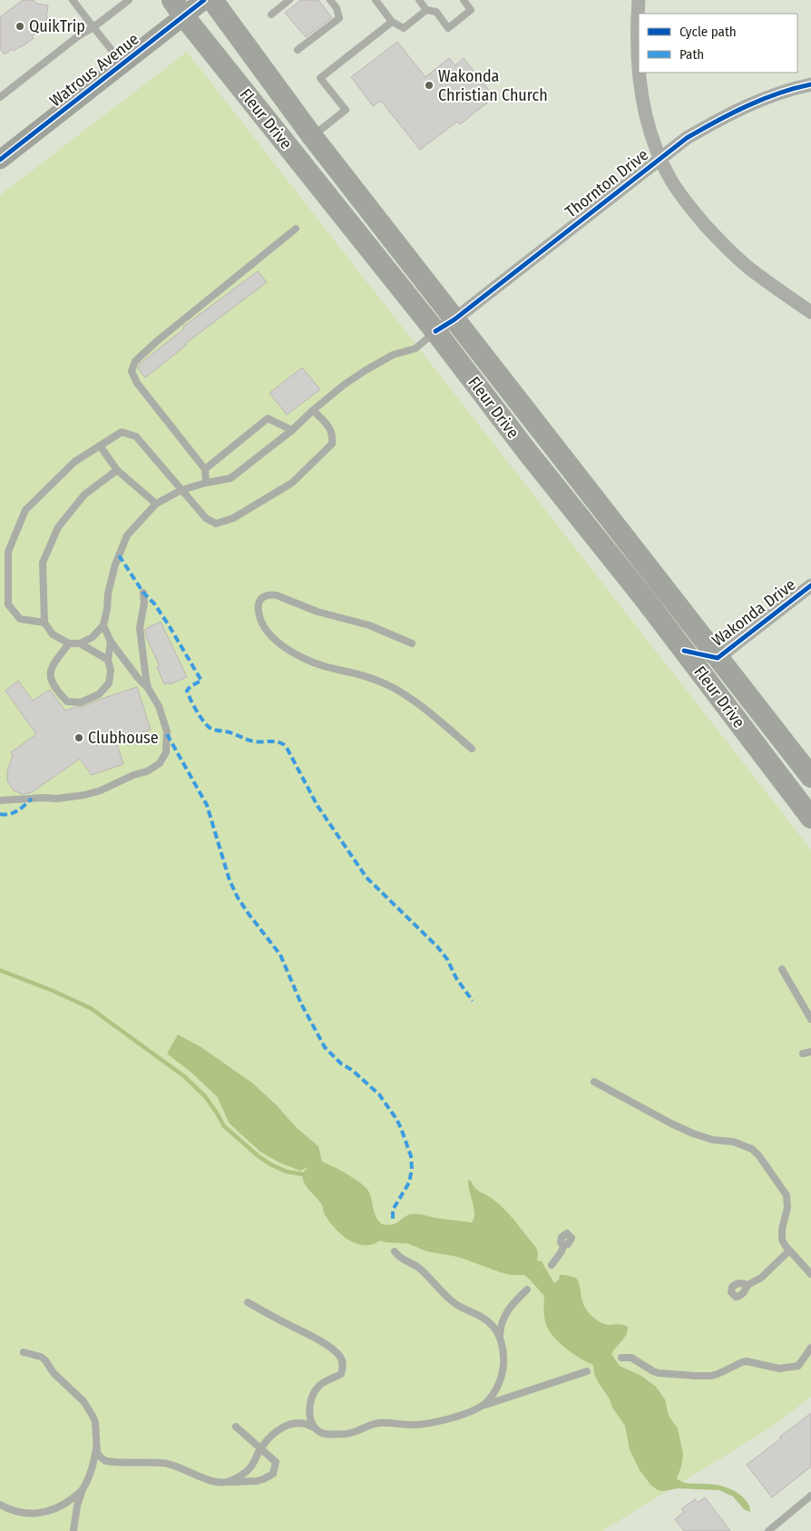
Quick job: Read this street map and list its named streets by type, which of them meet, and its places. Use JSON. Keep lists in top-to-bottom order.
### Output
{
  "streets": {
    "main road": ["Fleur Drive"],
    "street": ["Watrous Avenue", "Thornton Drive", "Wakonda Drive"]
  },
  "crossings": [
    ["Watrous Avenue", "Fleur Drive"],
    ["Fleur Drive", "Thornton Drive"],
    ["Fleur Drive", "Wakonda Drive"]
  ],
  "places": ["QuikTrip", "Wakonda Christian Church", "Clubhouse"],
  "legend": ["Cycle path", "Path"]
}
